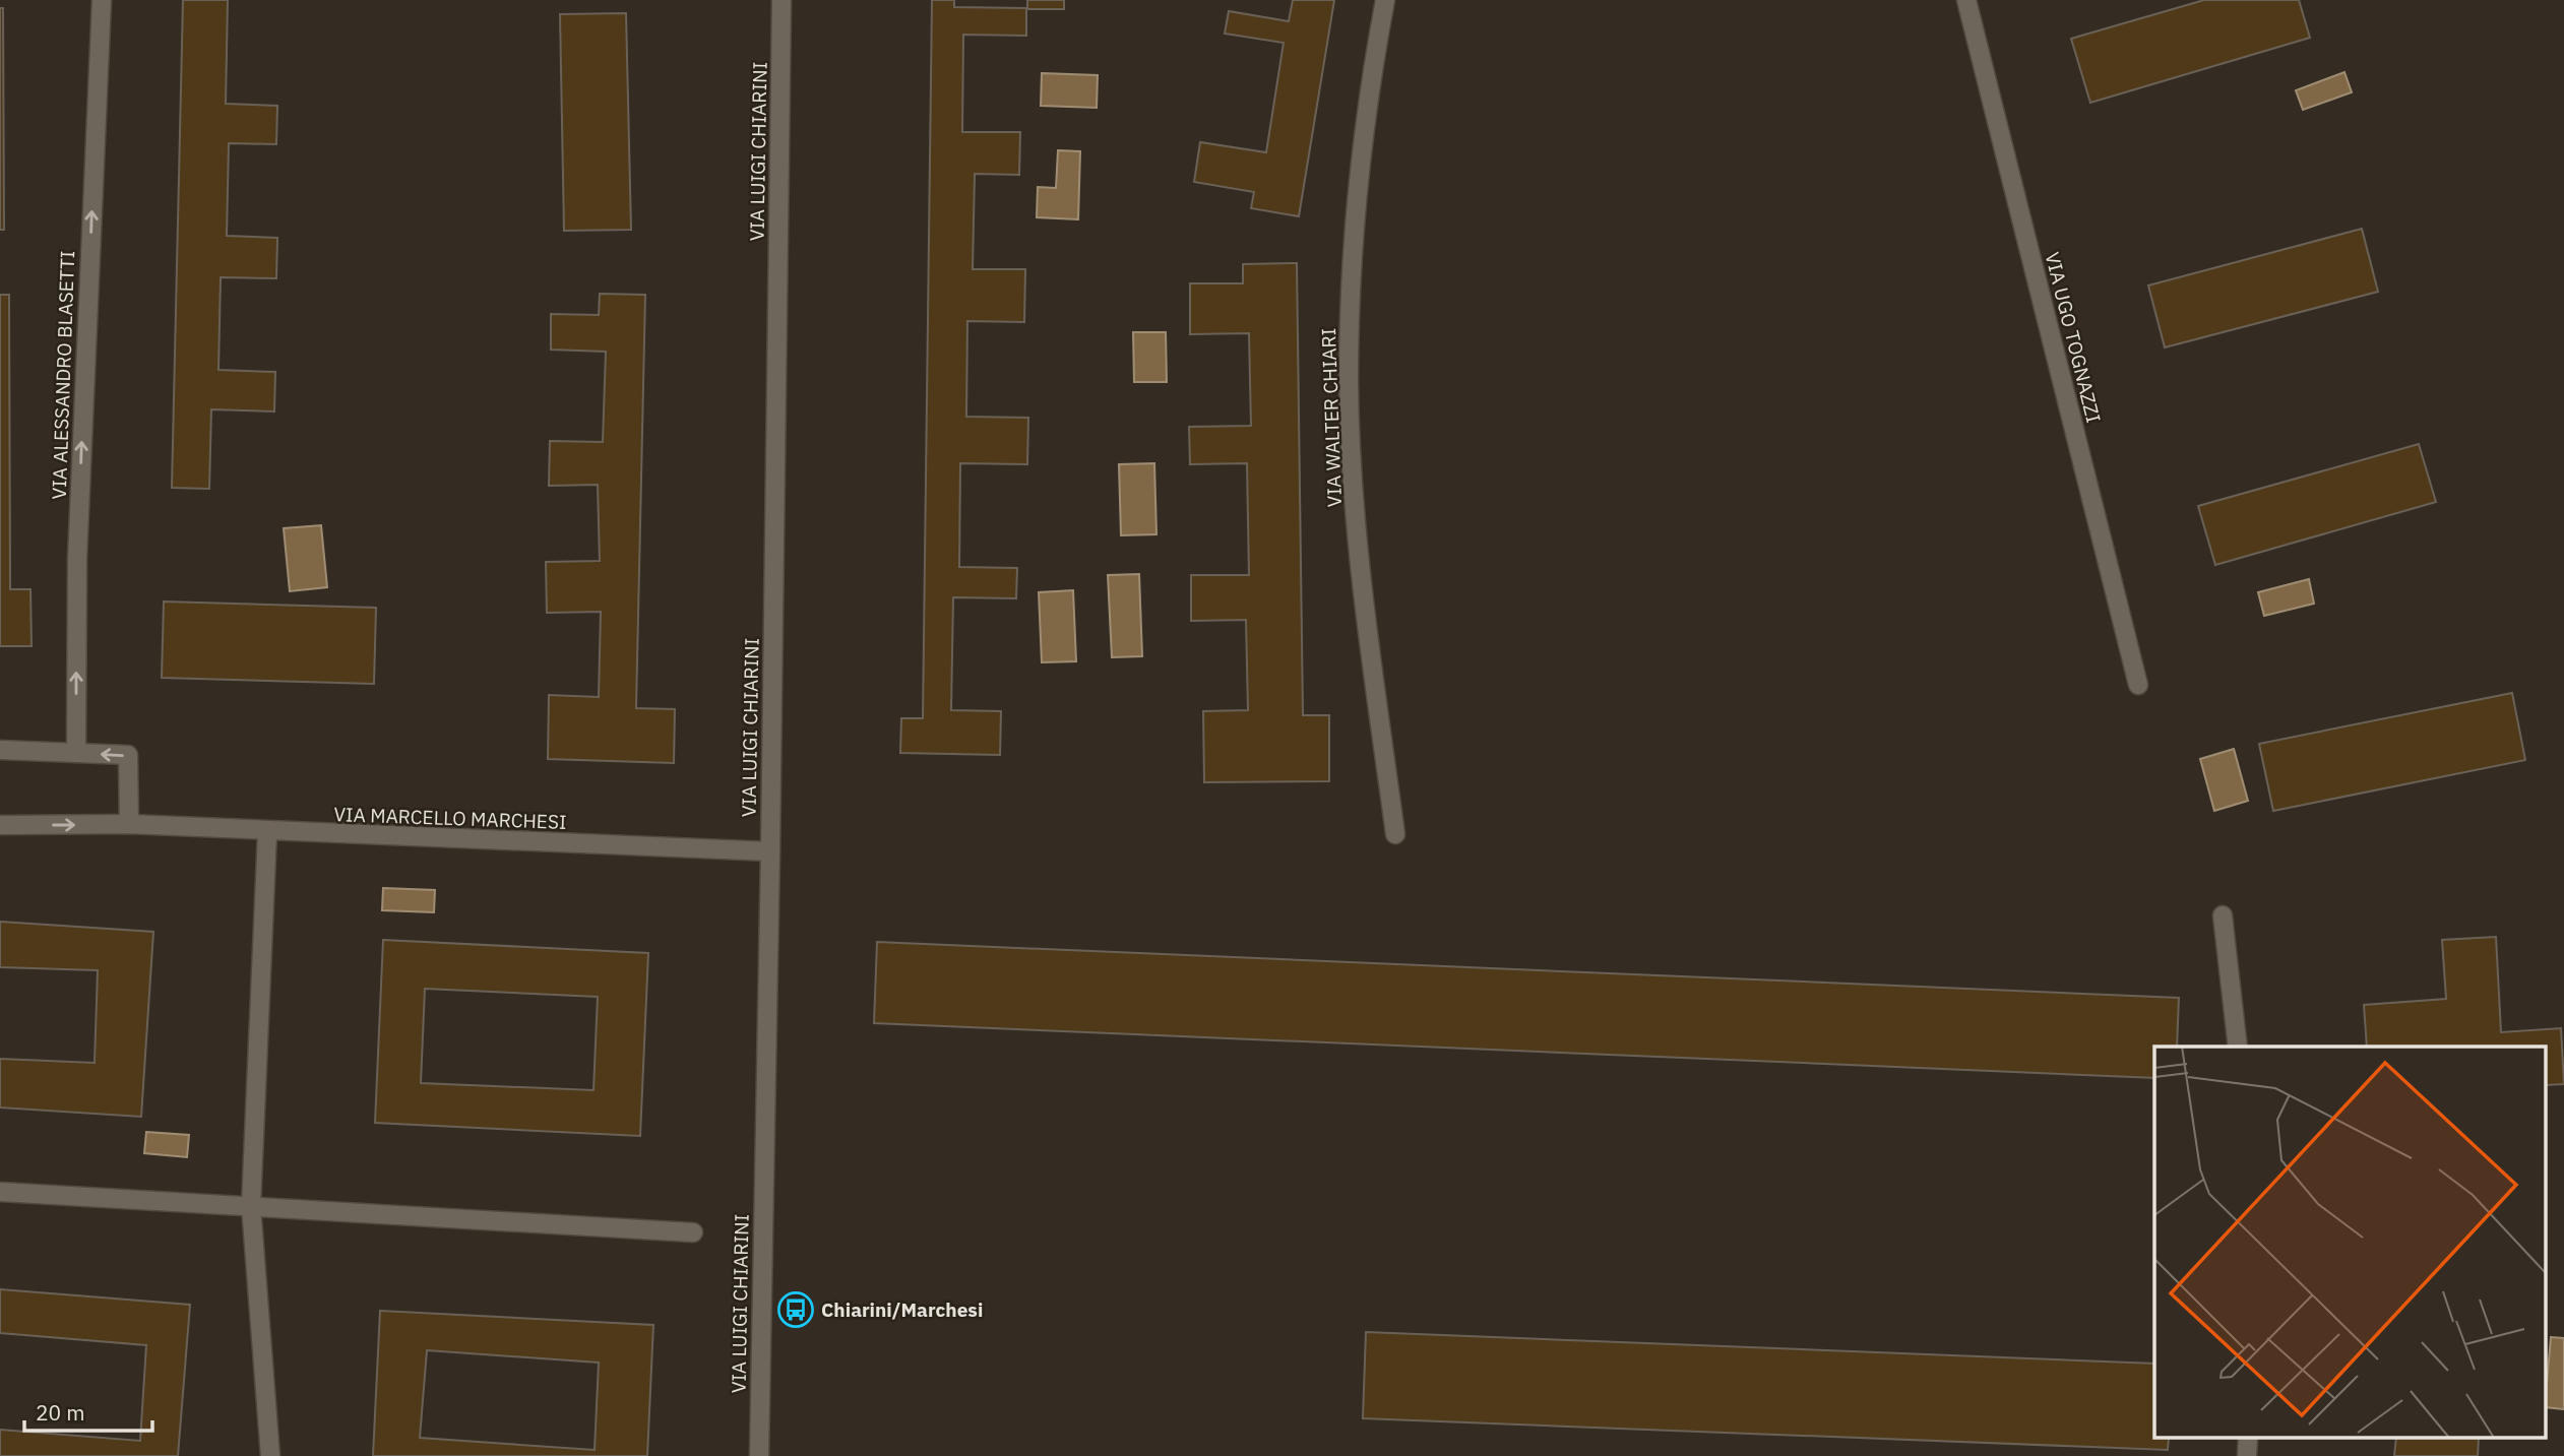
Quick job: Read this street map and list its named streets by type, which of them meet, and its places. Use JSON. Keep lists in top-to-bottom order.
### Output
{
  "streets": {
    "street": [
      "VIA LUIGI CHIARINI",
      "VIA UGO TOGNAZZI",
      "VIA ALESSANDRO BLASETTI",
      "VIA WALTER CHIARI",
      "VIA MARCELLO MARCHESI"
    ]
  },
  "crossings": [
    ["VIA LUIGI CHIARINI", "VIA MARCELLO MARCHESI"]
  ],
  "one_way": ["VIA ALESSANDRO BLASETTI"],
  "places": {
    "bus stop": ["Chiarini/Marchesi"]
  },
  "scale_bar": "20 m"
}
